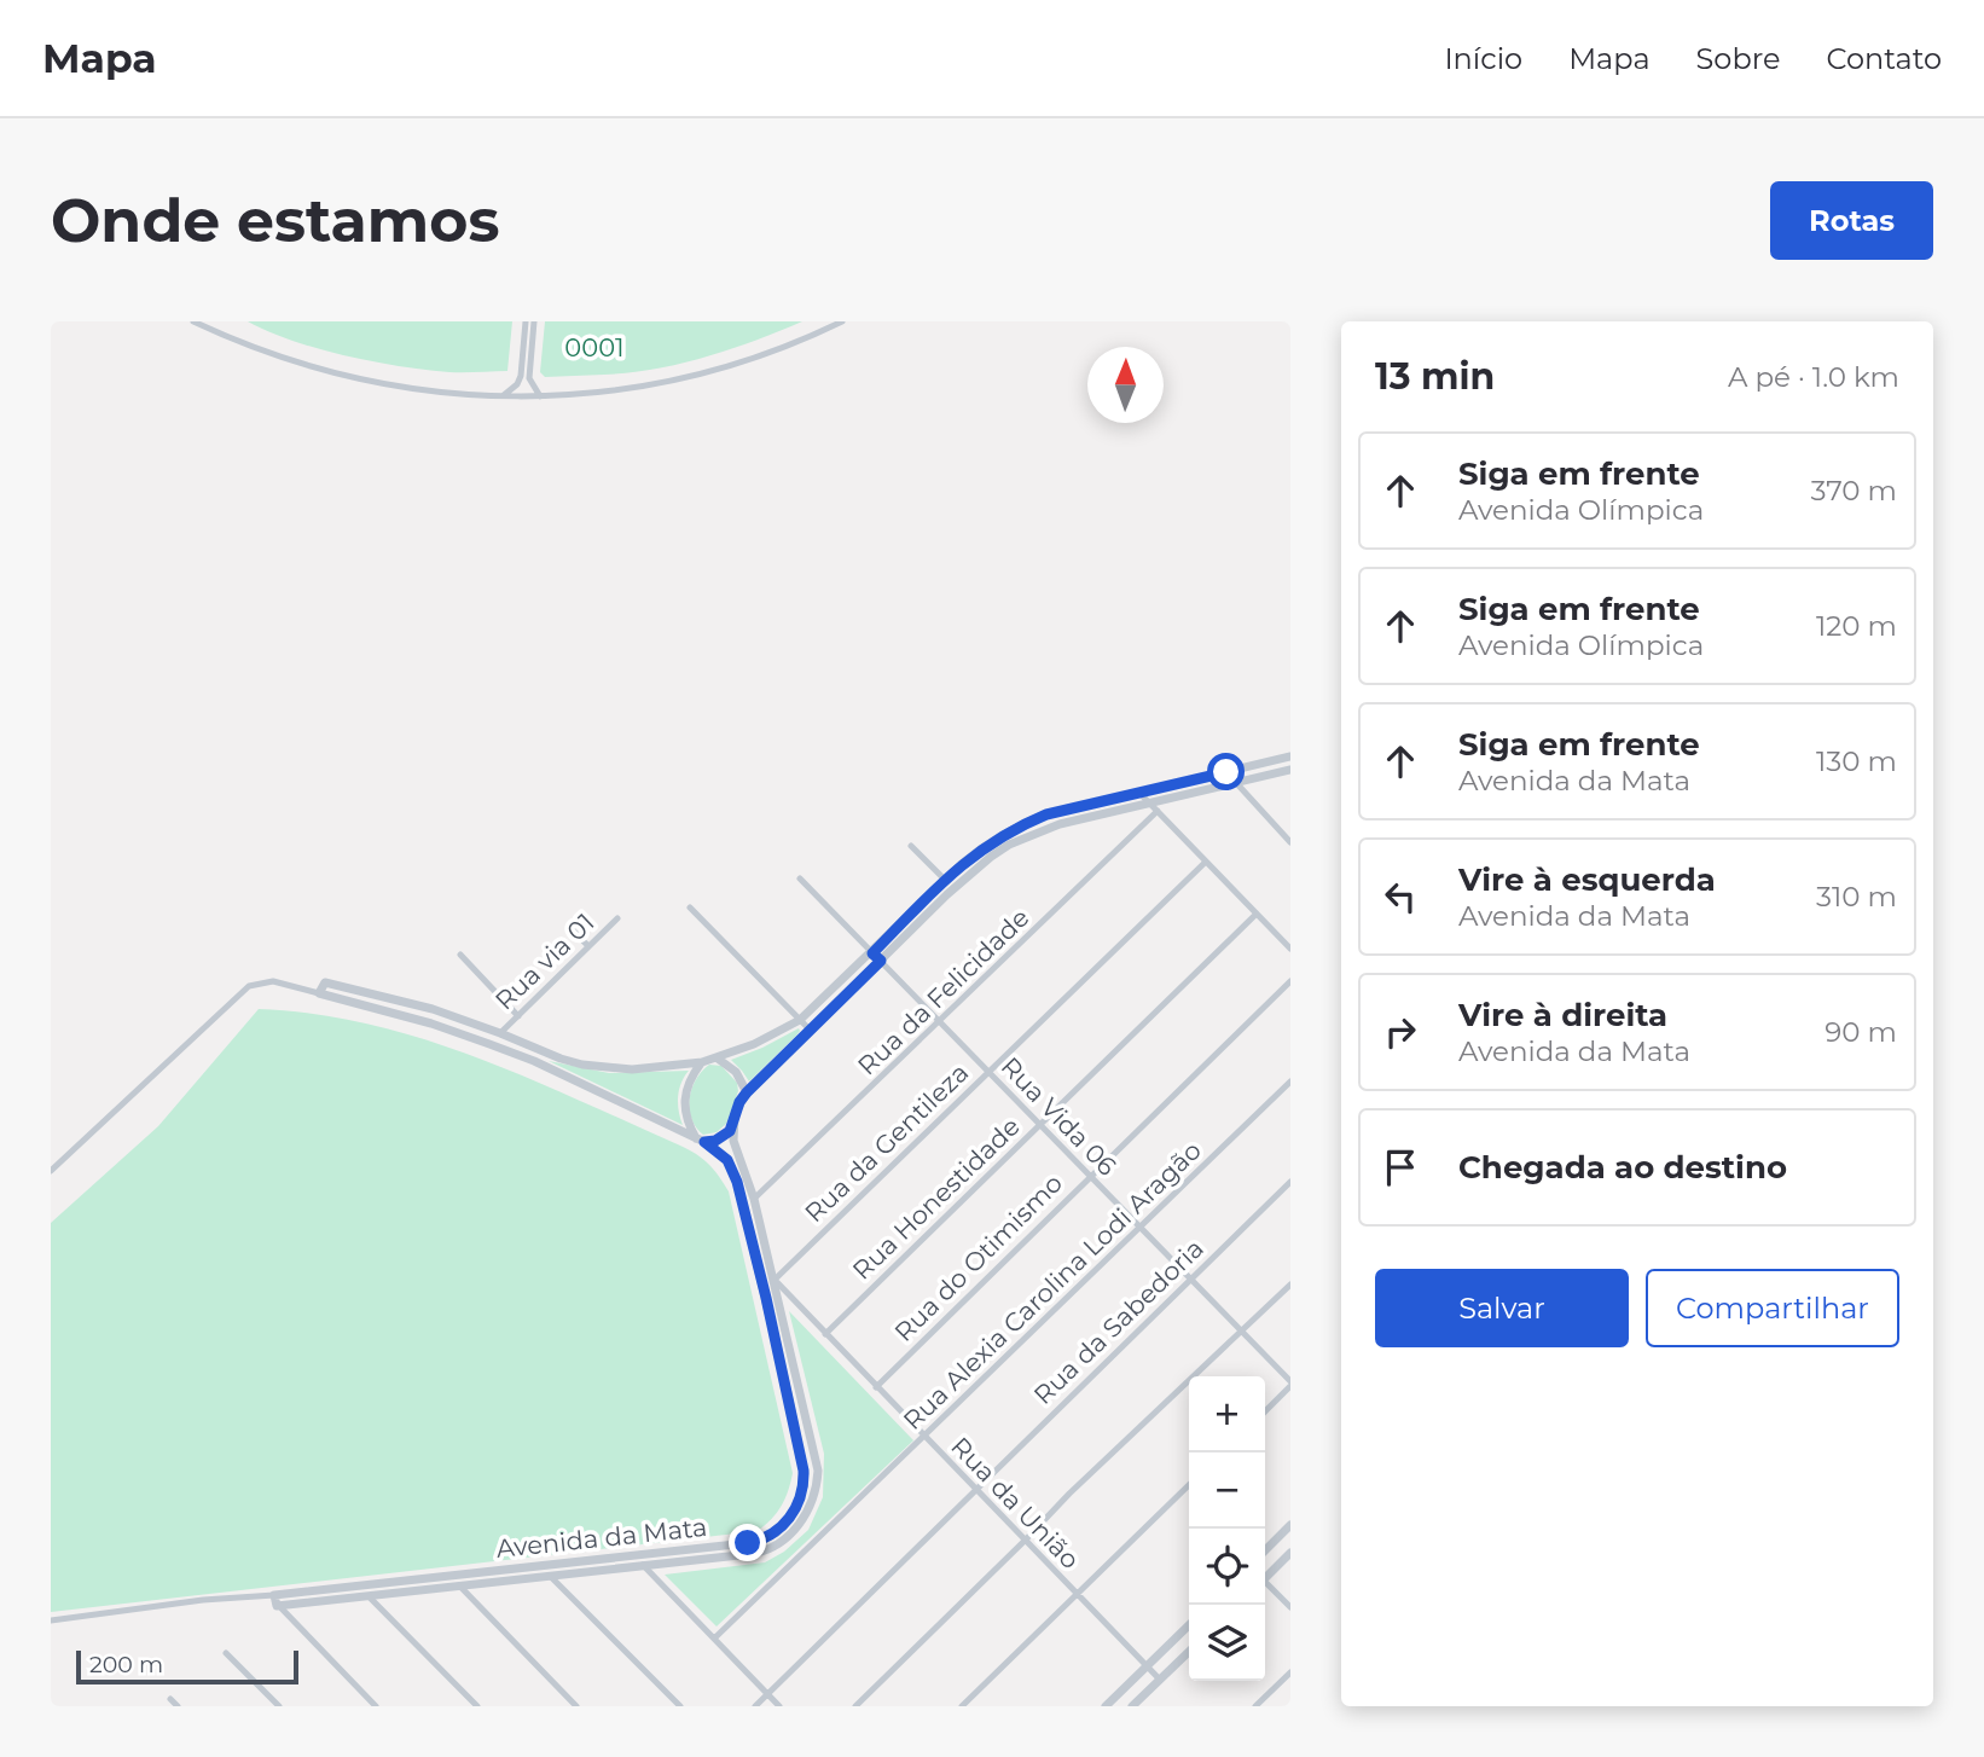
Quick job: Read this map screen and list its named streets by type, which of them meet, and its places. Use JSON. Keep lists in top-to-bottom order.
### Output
{
  "streets": {
    "street": [
      "Rua via 01",
      "Rua da Felicidade",
      "Rua Vida 06",
      "Rua da Gentileza",
      "Rua Honestidade",
      "Rua do Otimismo",
      "Rua Alexia Carolina Lodi Aragão",
      "Rua da Sabedoria",
      "Rua da União",
      "Avenida da Mata"
    ]
  },
  "crossings": [
    ["Rua da Felicidade", "Rua Vida 06"],
    ["Rua da Felicidade", "Avenida da Mata"],
    ["Rua Vida 06", "Rua da Gentileza"],
    ["Rua Vida 06", "Rua Honestidade"],
    ["Rua Vida 06", "Rua do Otimismo"],
    ["Rua Vida 06", "Rua Alexia Carolina Lodi Aragão"],
    ["Rua Vida 06", "Rua da Sabedoria"],
    ["Rua da Gentileza", "Rua da União"],
    ["Rua da Gentileza", "Avenida da Mata"],
    ["Rua Honestidade", "Rua da União"],
    ["Rua do Otimismo", "Rua da União"],
    ["Rua Alexia Carolina Lodi Aragão", "Rua da União"],
    ["Rua da Sabedoria", "Rua da União"],
    ["Rua da União", "Avenida da Mata"]
  ],
  "parks": ["0001"],
  "scale_bar": "200 m",
  "north": "top",
  "page": {
    "header": "Mapa",
    "nav": [
      "Início",
      "Mapa",
      "Sobre",
      "Contato"
    ],
    "buttons": [
      "Rotas",
      ["Salvar", "Compartilhar"]
    ],
    "title": "Onde estamos",
    "heading": ["13 min", "A pé · 1.0 km"],
    "list": [
      ["Siga em frente", "Avenida Olímpica", "370 m"],
      ["Siga em frente", "Avenida Olímpica", "120 m"],
      ["Siga em frente", "Avenida da Mata", "130 m"],
      ["Vire à esquerda", "Avenida da Mata", "310 m"],
      ["Vire à direita", "Avenida da Mata", "90 m"],
      "Chegada ao destino"
    ],
    "map_buttons": ["+", "−"],
    "scale": "200 m"
  }
}
